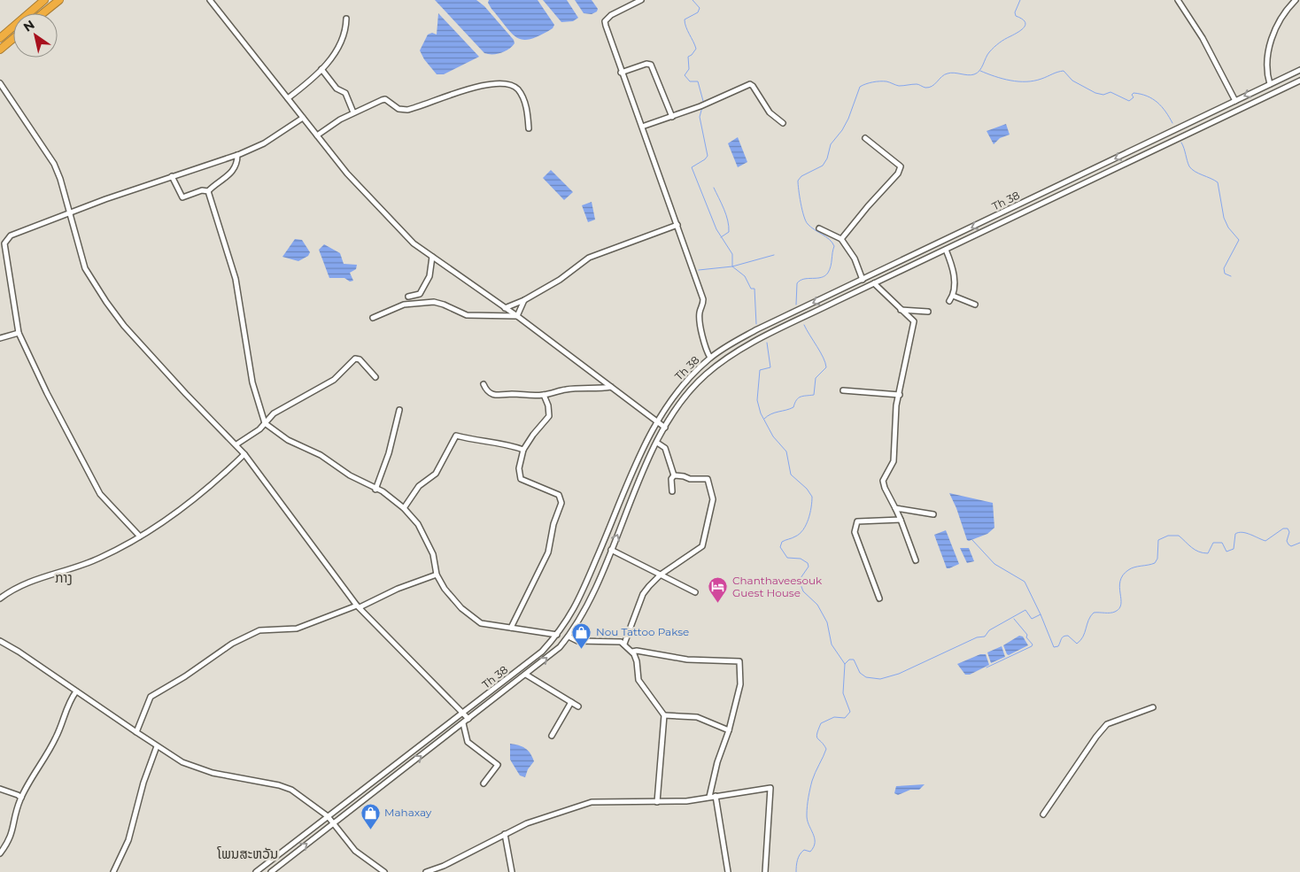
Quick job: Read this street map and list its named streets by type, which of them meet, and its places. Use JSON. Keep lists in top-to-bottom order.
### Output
{
  "streets": {
    "street": ["Th 38"]
  },
  "districts": ["ກາງ", "ໂພນສະຫວັນ"],
  "places": {
    "hotel": ["Chanthaveesouk Guest House"],
    "shop": ["Nou Tattoo Pakse", "Mahaxay"]
  },
  "north": "top left"
}
